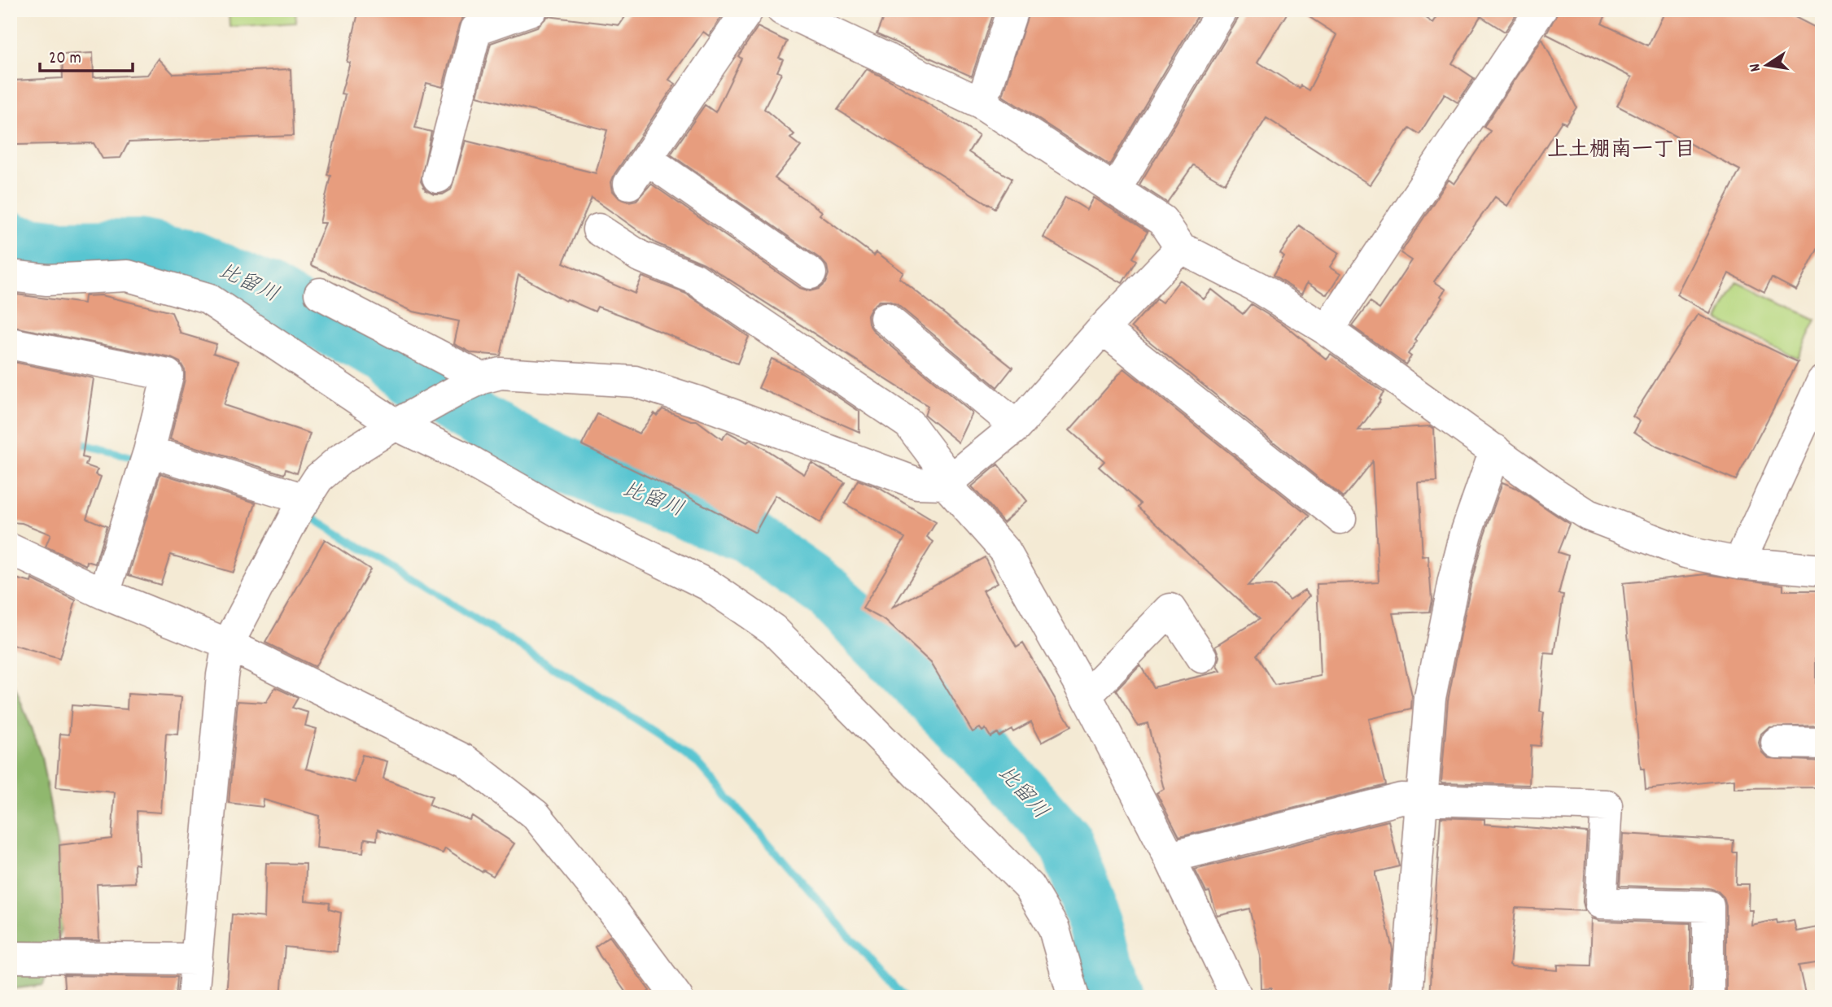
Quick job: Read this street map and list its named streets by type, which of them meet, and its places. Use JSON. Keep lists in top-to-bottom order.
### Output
{
  "districts": ["上土棚南一丁目"],
  "water": ["比留川"],
  "scale_bar": "20 m",
  "north": "left"
}
